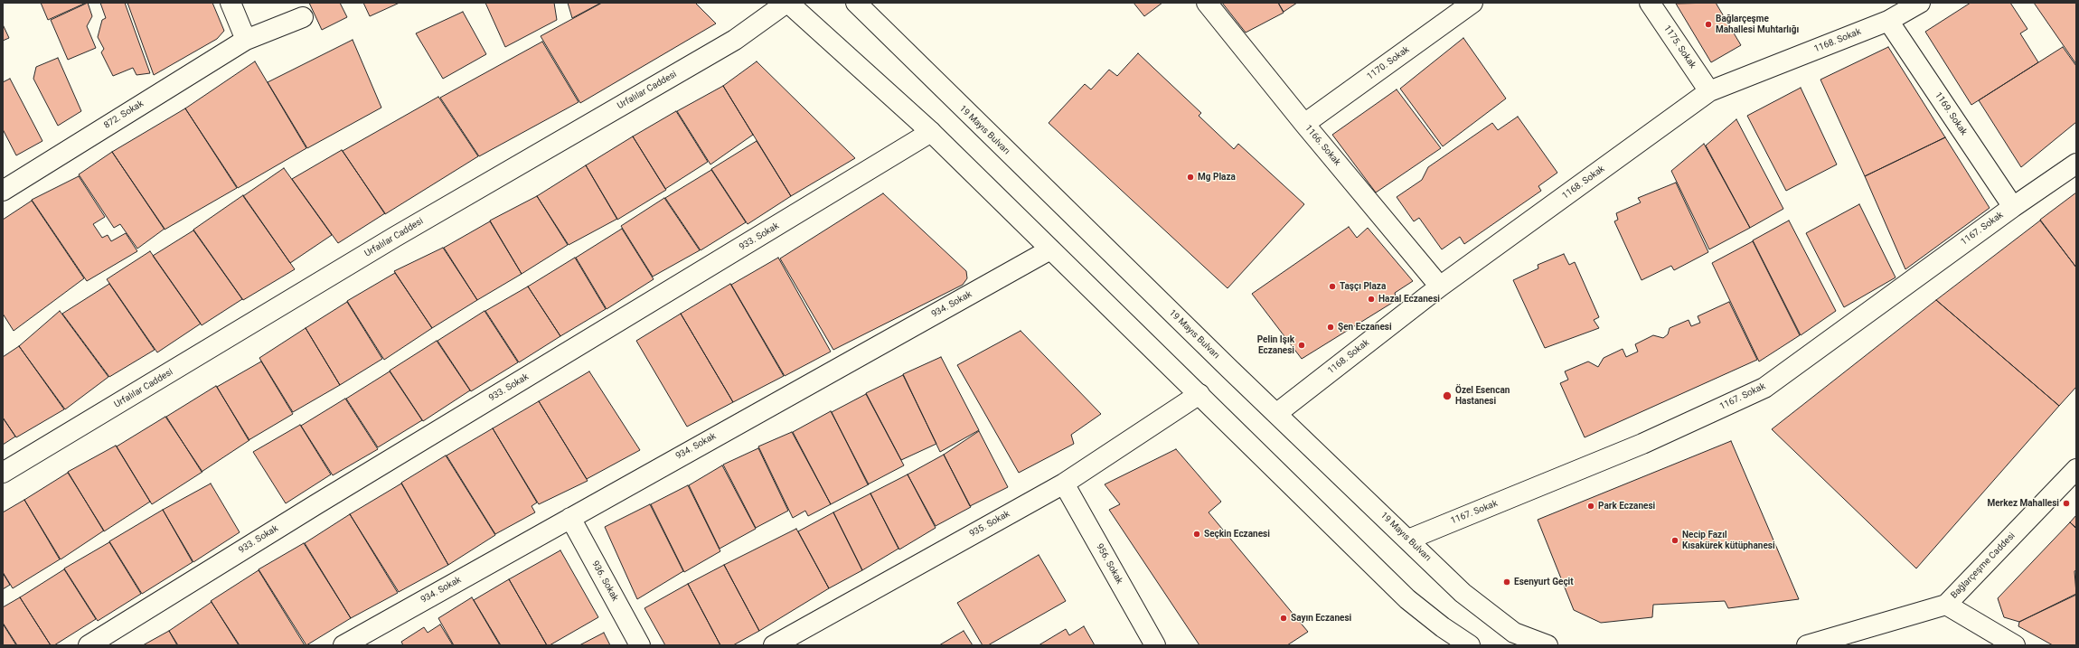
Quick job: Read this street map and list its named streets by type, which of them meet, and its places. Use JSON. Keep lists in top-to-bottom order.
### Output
{
  "streets": {
    "street": [
      "1168. Sokak",
      "1175. Sokak",
      "1170. Sokak",
      "Urfalılar Caddesi",
      "1169. Sokak",
      "872. Sokak",
      "19 Mayıs Bulvarı",
      "1166. Sokak",
      "1167. Sokak",
      "933. Sokak",
      "934. Sokak",
      "935. Sokak",
      "956. Sokak",
      "Bağlarçeşme Caddesi",
      "936. Sokak"
    ]
  },
  "crossings": [
    ["1168. Sokak", "1175. Sokak"],
    ["1168. Sokak", "1169. Sokak"],
    ["1168. Sokak", "19 Mayıs Bulvarı"],
    ["1168. Sokak", "1166. Sokak"],
    ["1170. Sokak", "1166. Sokak"],
    ["1169. Sokak", "1167. Sokak"],
    ["19 Mayıs Bulvarı", "1167. Sokak"],
    ["934. Sokak", "936. Sokak"],
    ["935. Sokak", "956. Sokak"]
  ],
  "places": [
    "Bağlarçeşme Mahallesi Muhtarlığı",
    "Mg Plaza",
    "Taşçı Plaza",
    "Hazal Eczanesi",
    "Şen Eczanesi",
    "Pelin Işık Eczanesi",
    "Özel Esencan Hastanesi",
    "Merkez Mahallesi",
    "Park Eczanesi",
    "Seçkin Eczanesi",
    "Necip Fazıl Kısakürek kütüphanesi",
    "Esenyurt Geçit",
    "Sayın Eczanesi"
  ]
}
